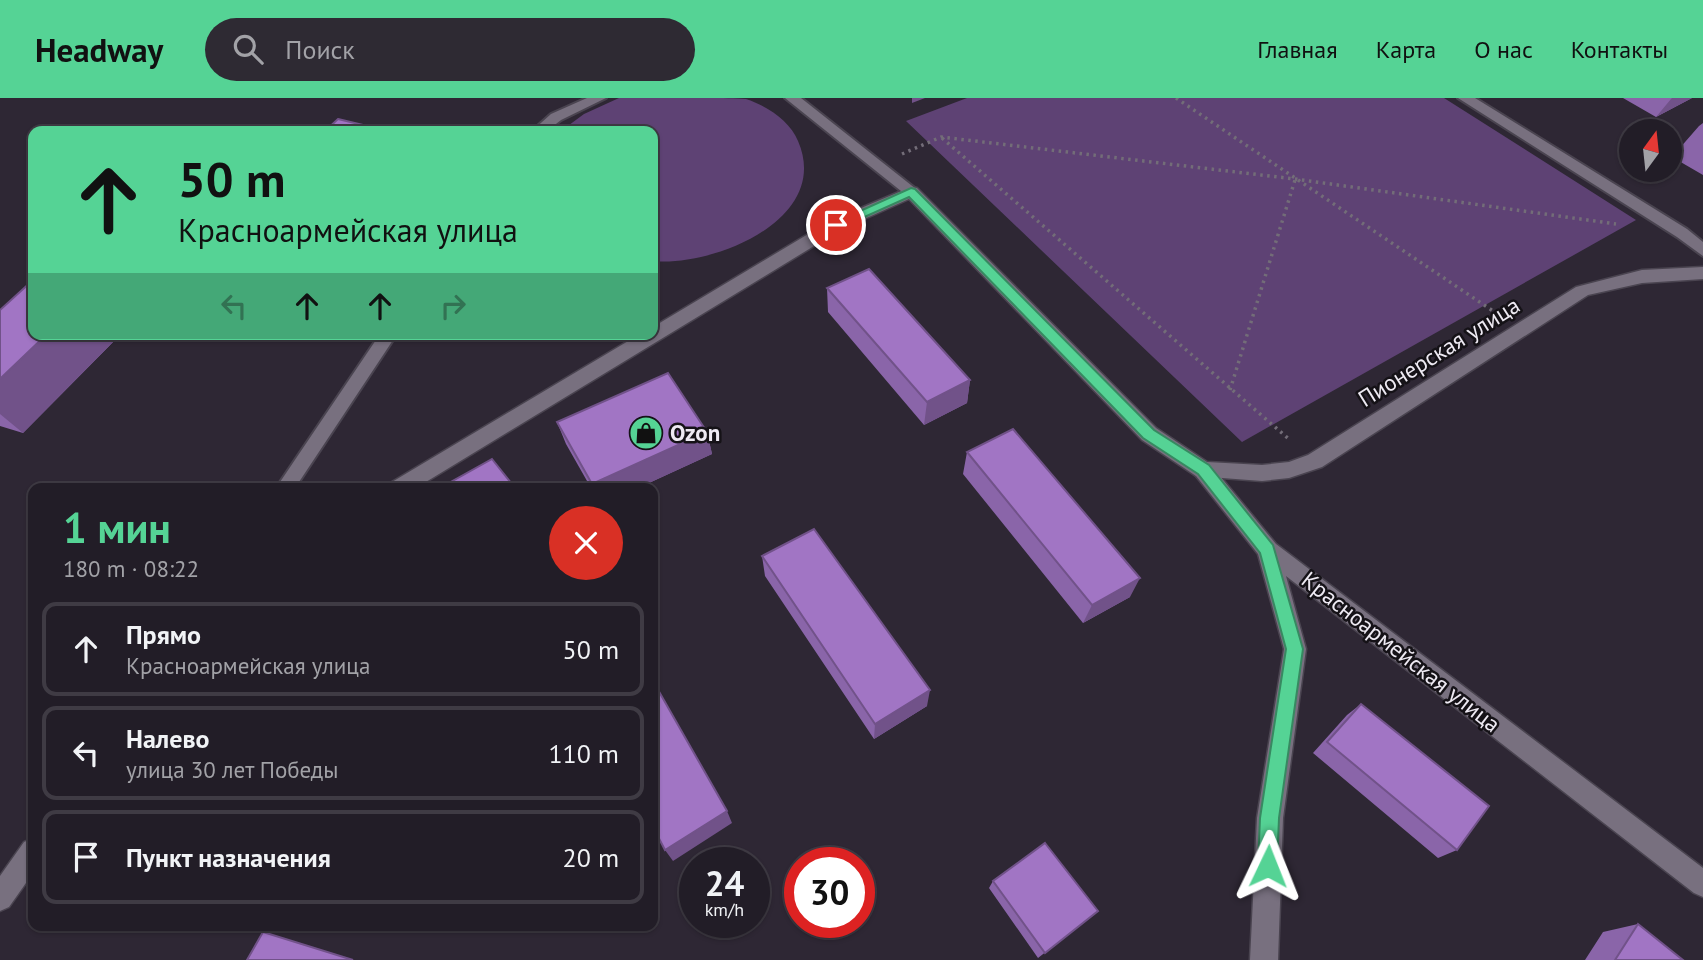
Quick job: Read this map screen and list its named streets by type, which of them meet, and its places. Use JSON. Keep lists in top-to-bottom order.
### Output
{
  "streets": {
    "main road": ["Пионерская улица", "Красноармейская улица"]
  },
  "crossings": [
    ["Пионерская улица", "Красноармейская улица"]
  ],
  "places": {
    "shop": ["Ozon"]
  },
  "north": "top",
  "page": {
    "header": "Headway",
    "search": "Поиск",
    "nav": [
      "Главная",
      "Карта",
      "О нас",
      "Контакты"
    ],
    "turn": ["50 m", "Красноармейская улица"],
    "heading": ["1 мин", "180 m · 08:22"],
    "list": [
      {
        "name": "Прямо",
        "note": "Красноармейская улица",
        "value": "50 m"
      },
      {
        "name": "Налево",
        "note": "улица 30 лет Победы",
        "value": "110 m"
      },
      {
        "name": "Пункт назначения",
        "value": "20 m"
      }
    ],
    "speed": "24 km/h",
    "limit": "30"
  }
}
